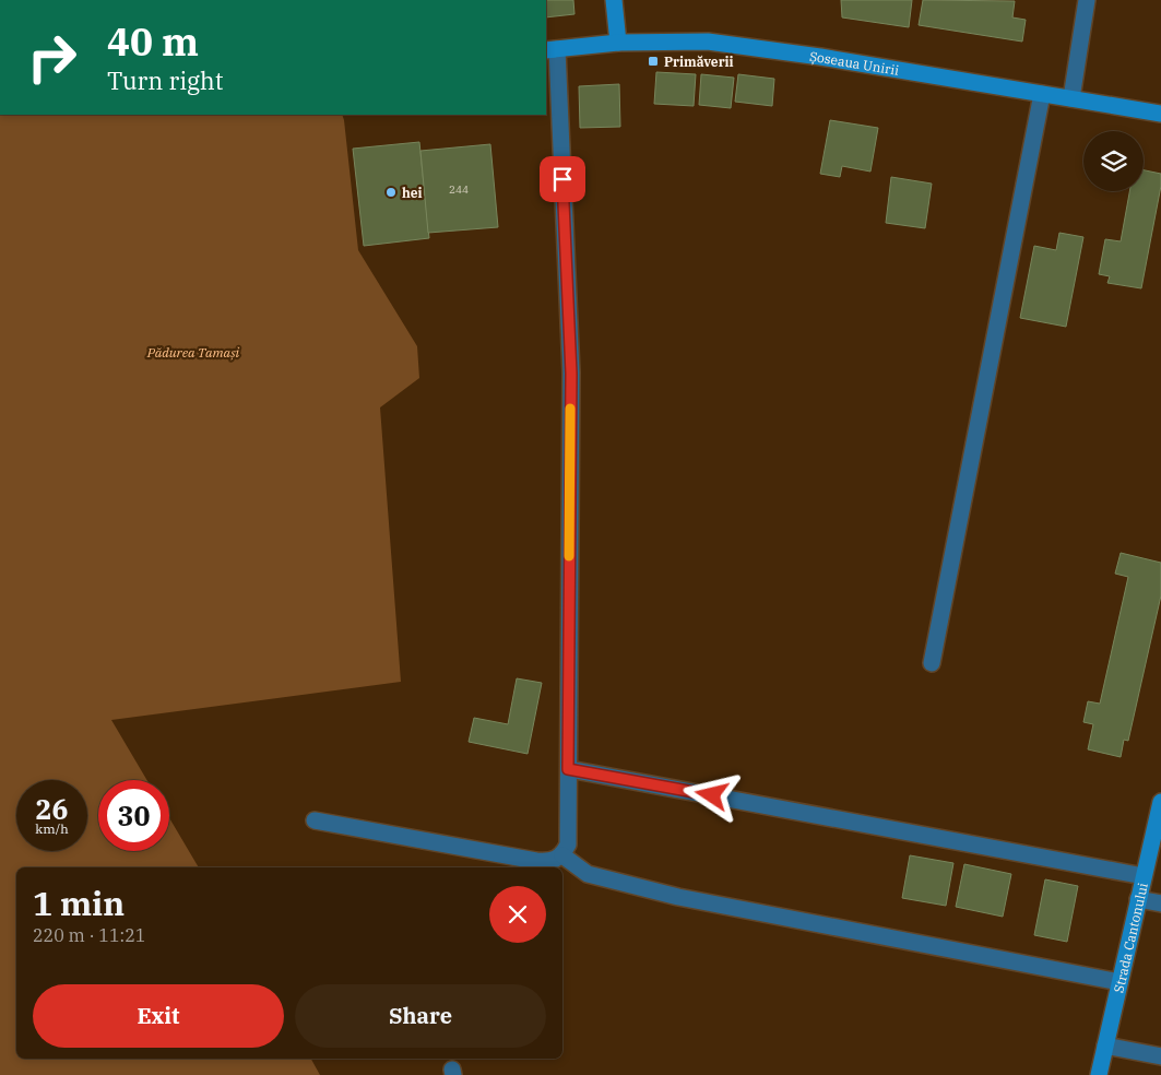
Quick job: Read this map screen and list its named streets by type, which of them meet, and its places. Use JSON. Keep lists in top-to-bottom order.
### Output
{
  "streets": {
    "main road": ["Șoseaua Unirii", "Strada Cantonului"]
  },
  "parks": ["Pădurea Tamași"],
  "places": {
    "transit": ["Primăverii"],
    "other": ["hei"]
  },
  "house_numbers": ["244"],
  "page": {
    "turn": ["40 m", "Turn right"],
    "speed": "26 km/h",
    "limit": "30",
    "heading": ["1 min", "220 m · 11:21"],
    "buttons": ["Exit", "Share"]
  }
}
